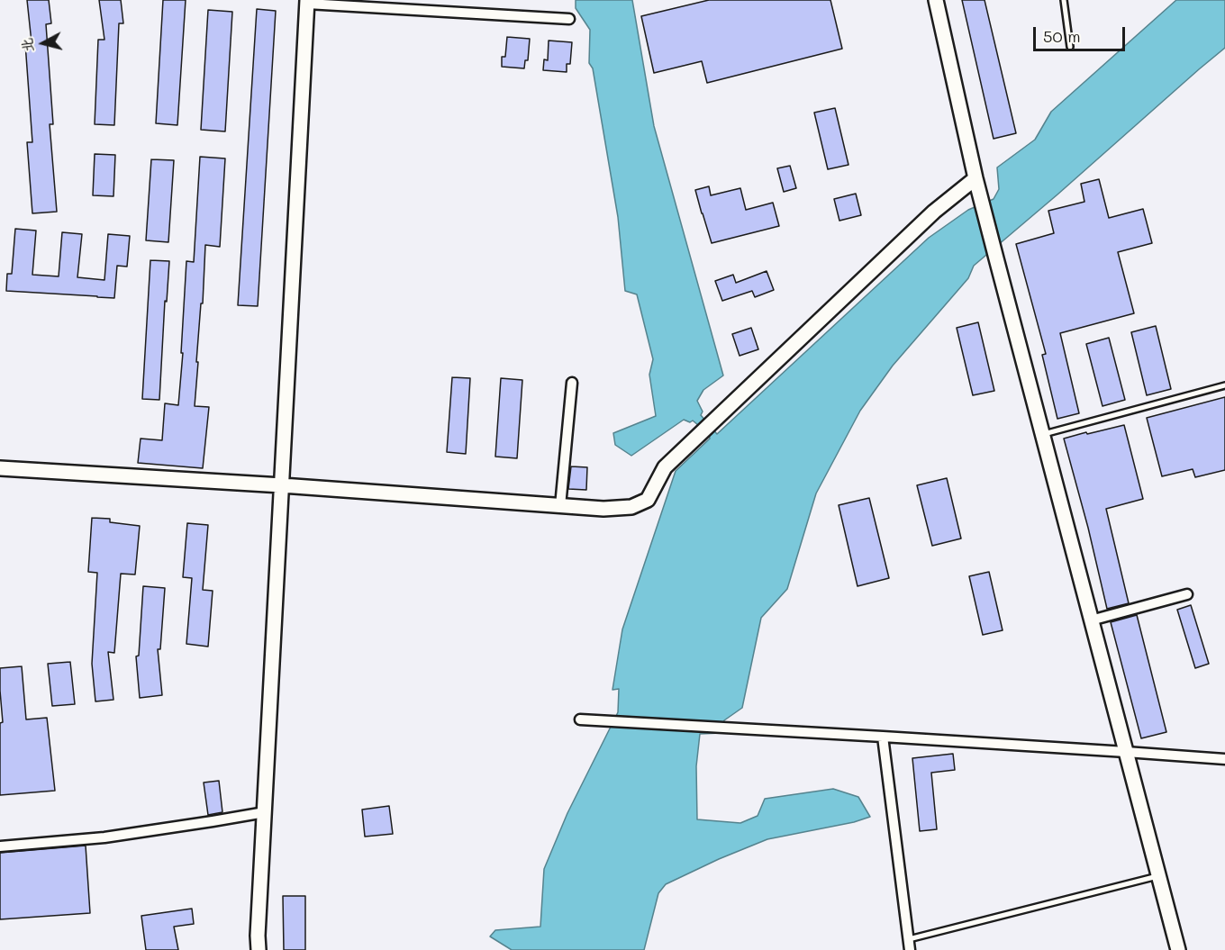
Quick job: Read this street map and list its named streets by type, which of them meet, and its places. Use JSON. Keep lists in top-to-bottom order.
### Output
{
  "scale_bar": "50 m",
  "north": "left"
}
